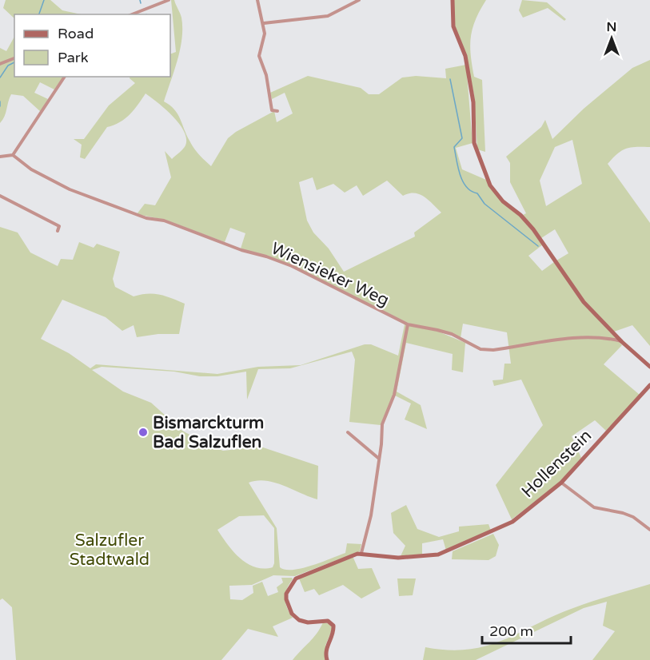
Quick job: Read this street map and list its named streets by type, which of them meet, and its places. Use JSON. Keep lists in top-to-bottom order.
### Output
{
  "streets": {
    "main road": ["Hollenstein"],
    "street": ["Wiensieker Weg"]
  },
  "parks": ["Salzufler Stadtwald"],
  "places": ["Bismarckturm Bad Salzuflen"],
  "legend": ["Road", "Park"],
  "scale_bar": "200 m",
  "north": "top"
}
